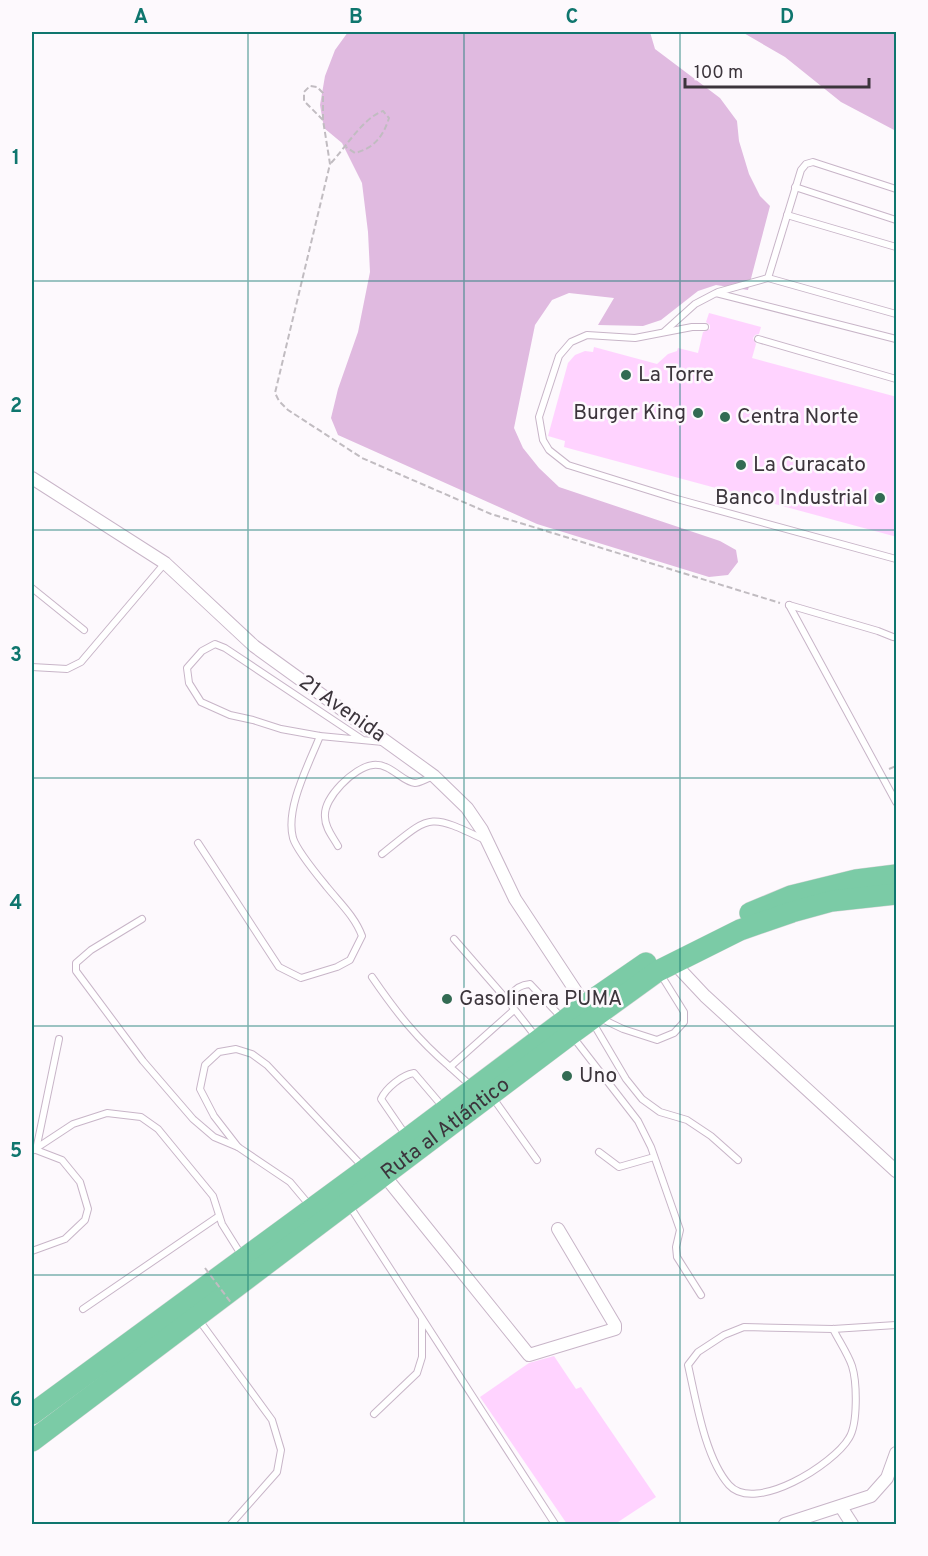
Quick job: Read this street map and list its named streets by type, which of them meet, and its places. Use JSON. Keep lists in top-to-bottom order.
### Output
{
  "streets": {
    "highway": ["Ruta al Atlántico"],
    "street": ["21 Avenida"]
  },
  "crossings": [
    ["21 Avenida", "Ruta al Atlántico"]
  ],
  "places": [
    "La Torre",
    "Burger King",
    "Centra Norte",
    "La Curacato",
    "Banco Industrial",
    "Gasolinera PUMA",
    "Uno"
  ],
  "scale_bar": "100 m",
  "grid": {
    "columns": [
      "A",
      "B",
      "C",
      "D"
    ],
    "rows": [
      "1",
      "2",
      "3",
      "4",
      "5",
      "6"
    ]
  }
}
